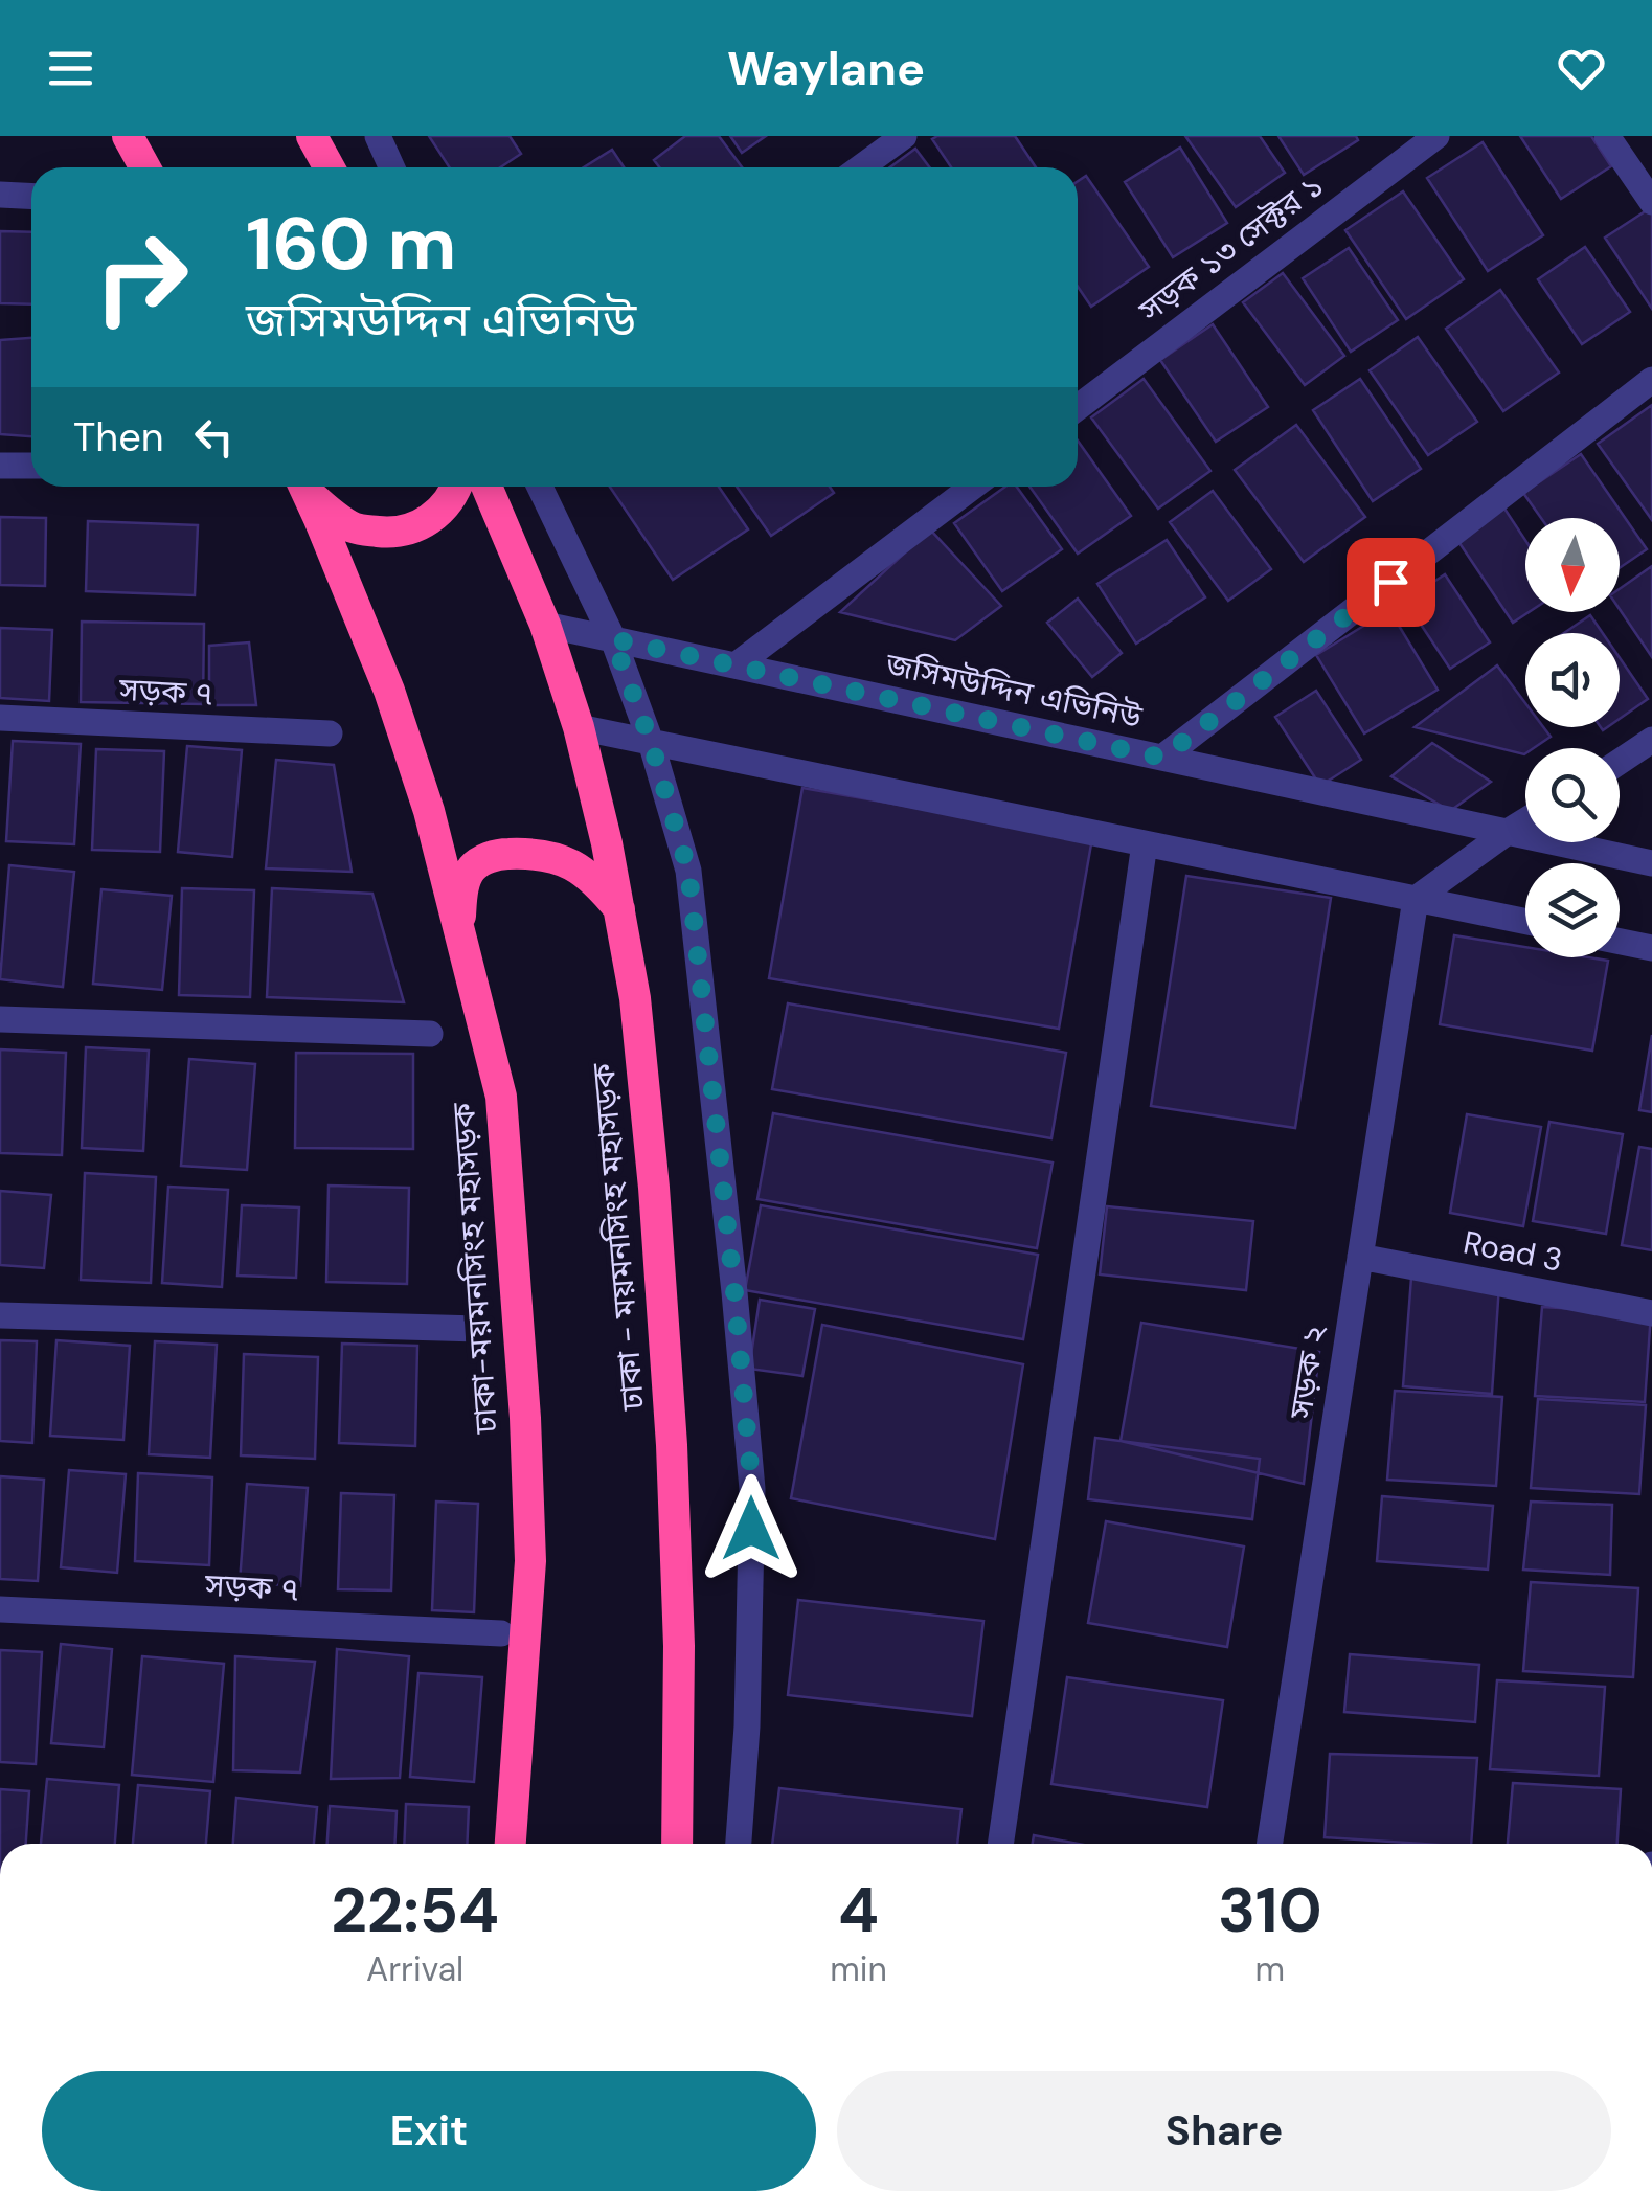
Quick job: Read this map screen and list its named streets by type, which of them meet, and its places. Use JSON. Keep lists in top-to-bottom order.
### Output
{
  "streets": {
    "highway": ["ঢাকা - ময়মনসিংহ মহাসড়ক", "ঢাকা-ময়মনসিংহ মহাসড়ক"],
    "street": [
      "সড়ক ১৩ সেক্টর ১",
      "জসিমউদ্দিন এভিনিউ",
      "সড়ক ৭",
      "Road 3",
      "সড়ক ২"
    ]
  },
  "crossings": [
    ["জসিমউদ্দিন এভিনিউ", "ঢাকা - ময়মনসিংহ মহাসড়ক"],
    ["Road 3", "সড়ক ২"]
  ],
  "north": "bottom",
  "page": {
    "header": "Waylane",
    "turn": ["160 m", "জসিমউদ্দিন এভিনিউ"],
    "then": "Then",
    "eta": [
      "22:54",
      "Arrival",
      "4",
      "min",
      "310",
      "m"
    ],
    "buttons": ["Exit", "Share"]
  }
}
